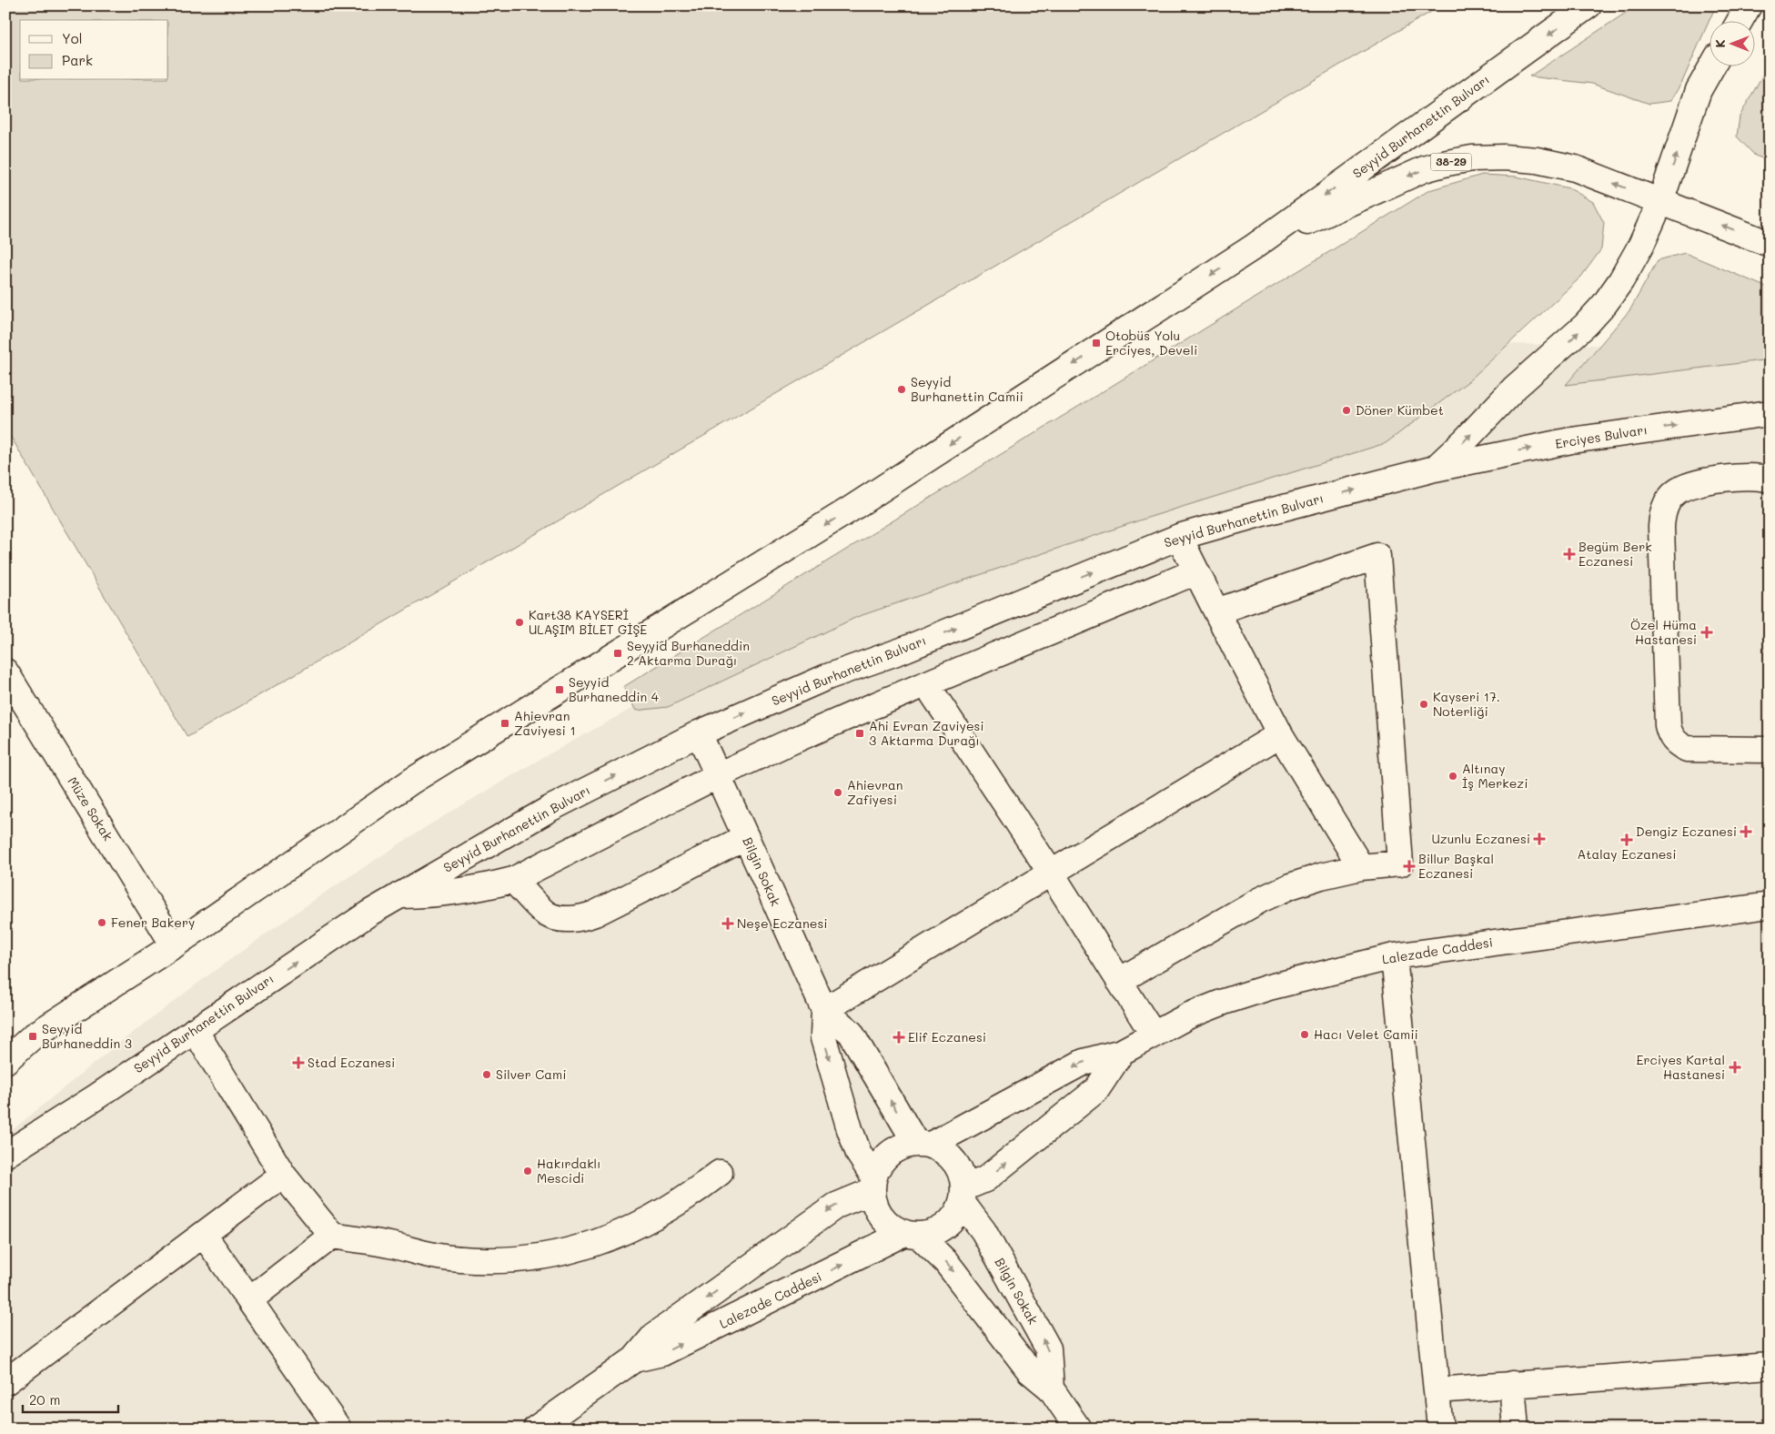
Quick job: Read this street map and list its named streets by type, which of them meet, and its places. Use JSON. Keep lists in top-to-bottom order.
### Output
{
  "streets": {
    "street": [
      "Seyyid Burhanettin Bulvarı",
      "38-29",
      "Erciyes Bulvarı",
      "Müze Sokak",
      "Bilgin Sokak",
      "Lalezade Caddesi"
    ]
  },
  "crossings": [
    ["Seyyid Burhanettin Bulvarı", "38-29"],
    ["Seyyid Burhanettin Bulvarı", "Erciyes Bulvarı"],
    ["Seyyid Burhanettin Bulvarı", "Müze Sokak"],
    ["Seyyid Burhanettin Bulvarı", "Bilgin Sokak"],
    ["Bilgin Sokak", "Lalezade Caddesi"]
  ],
  "one_way": ["Erciyes Bulvarı"],
  "places": {
    "transit": [
      "Otobüs Yolu Erciyes, Develi",
      "Seyyid Burhaneddin 2 Aktarma Durağı",
      "Seyyid Burhaneddin 4",
      "Ahievran Zaviyesi 1",
      "Ahi Evran Zaviyesi 3 Aktarma Durağı",
      "Seyyid Burhaneddin 3"
    ],
    "other": [
      "Seyyid Burhanettin Camii",
      "Döner Kümbet",
      "Kart38 KAYSERİ ULAŞIM BİLET GİŞE",
      "Kayseri 17. Noterliği",
      "Altınay İş Merkezi",
      "Ahievran Zafiyesi",
      "Fener Bakery",
      "Hacı Velet Camii",
      "Silver Cami",
      "Hakırdaklı Mescidi"
    ],
    "health": [
      "Begüm Berk Eczanesi",
      "Özel Hüma Hastanesi",
      "Dengiz Eczanesi",
      "Uzunlu Eczanesi",
      "Atalay Eczanesi",
      "Billur Başkal Eczanesi",
      "Neşe Eczanesi",
      "Elif Eczanesi",
      "Stad Eczanesi",
      "Erciyes Kartal Hastanesi"
    ]
  },
  "legend": ["Yol", "Park"],
  "scale_bar": "20 m",
  "north": "left"
}
